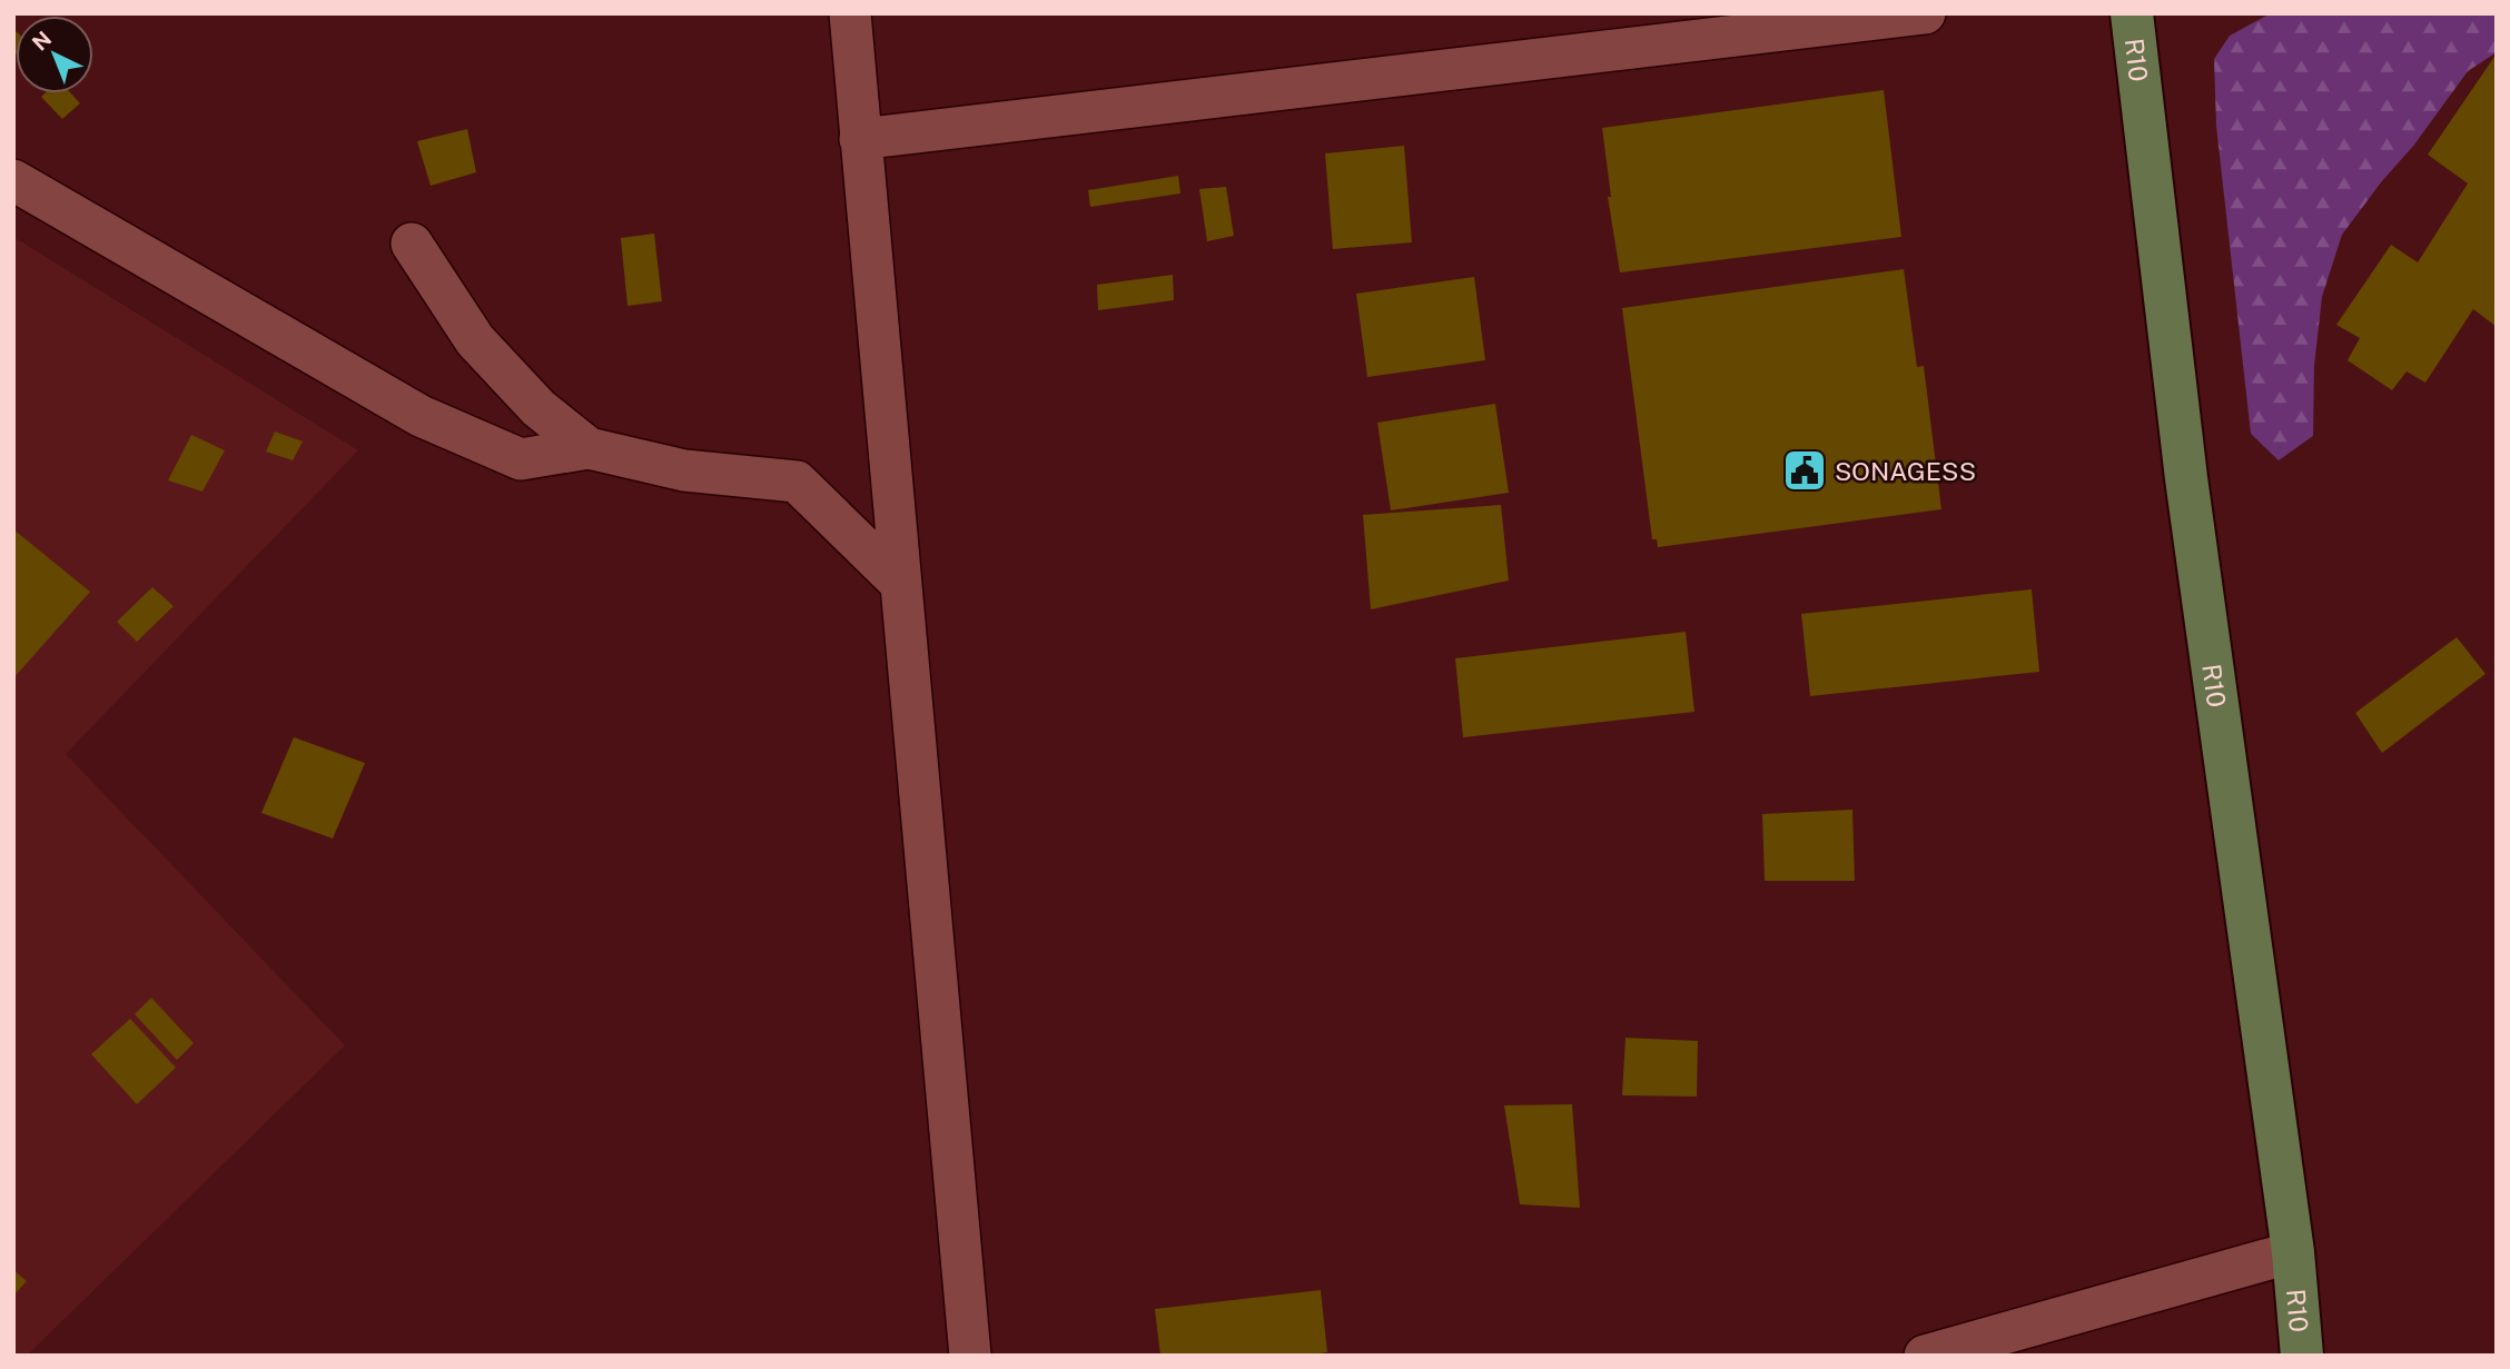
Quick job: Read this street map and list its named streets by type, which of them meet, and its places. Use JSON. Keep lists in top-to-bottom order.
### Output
{
  "streets": {
    "main road": ["R10"]
  },
  "places": {
    "public building": ["SONAGESS"]
  },
  "north": "top left"
}
